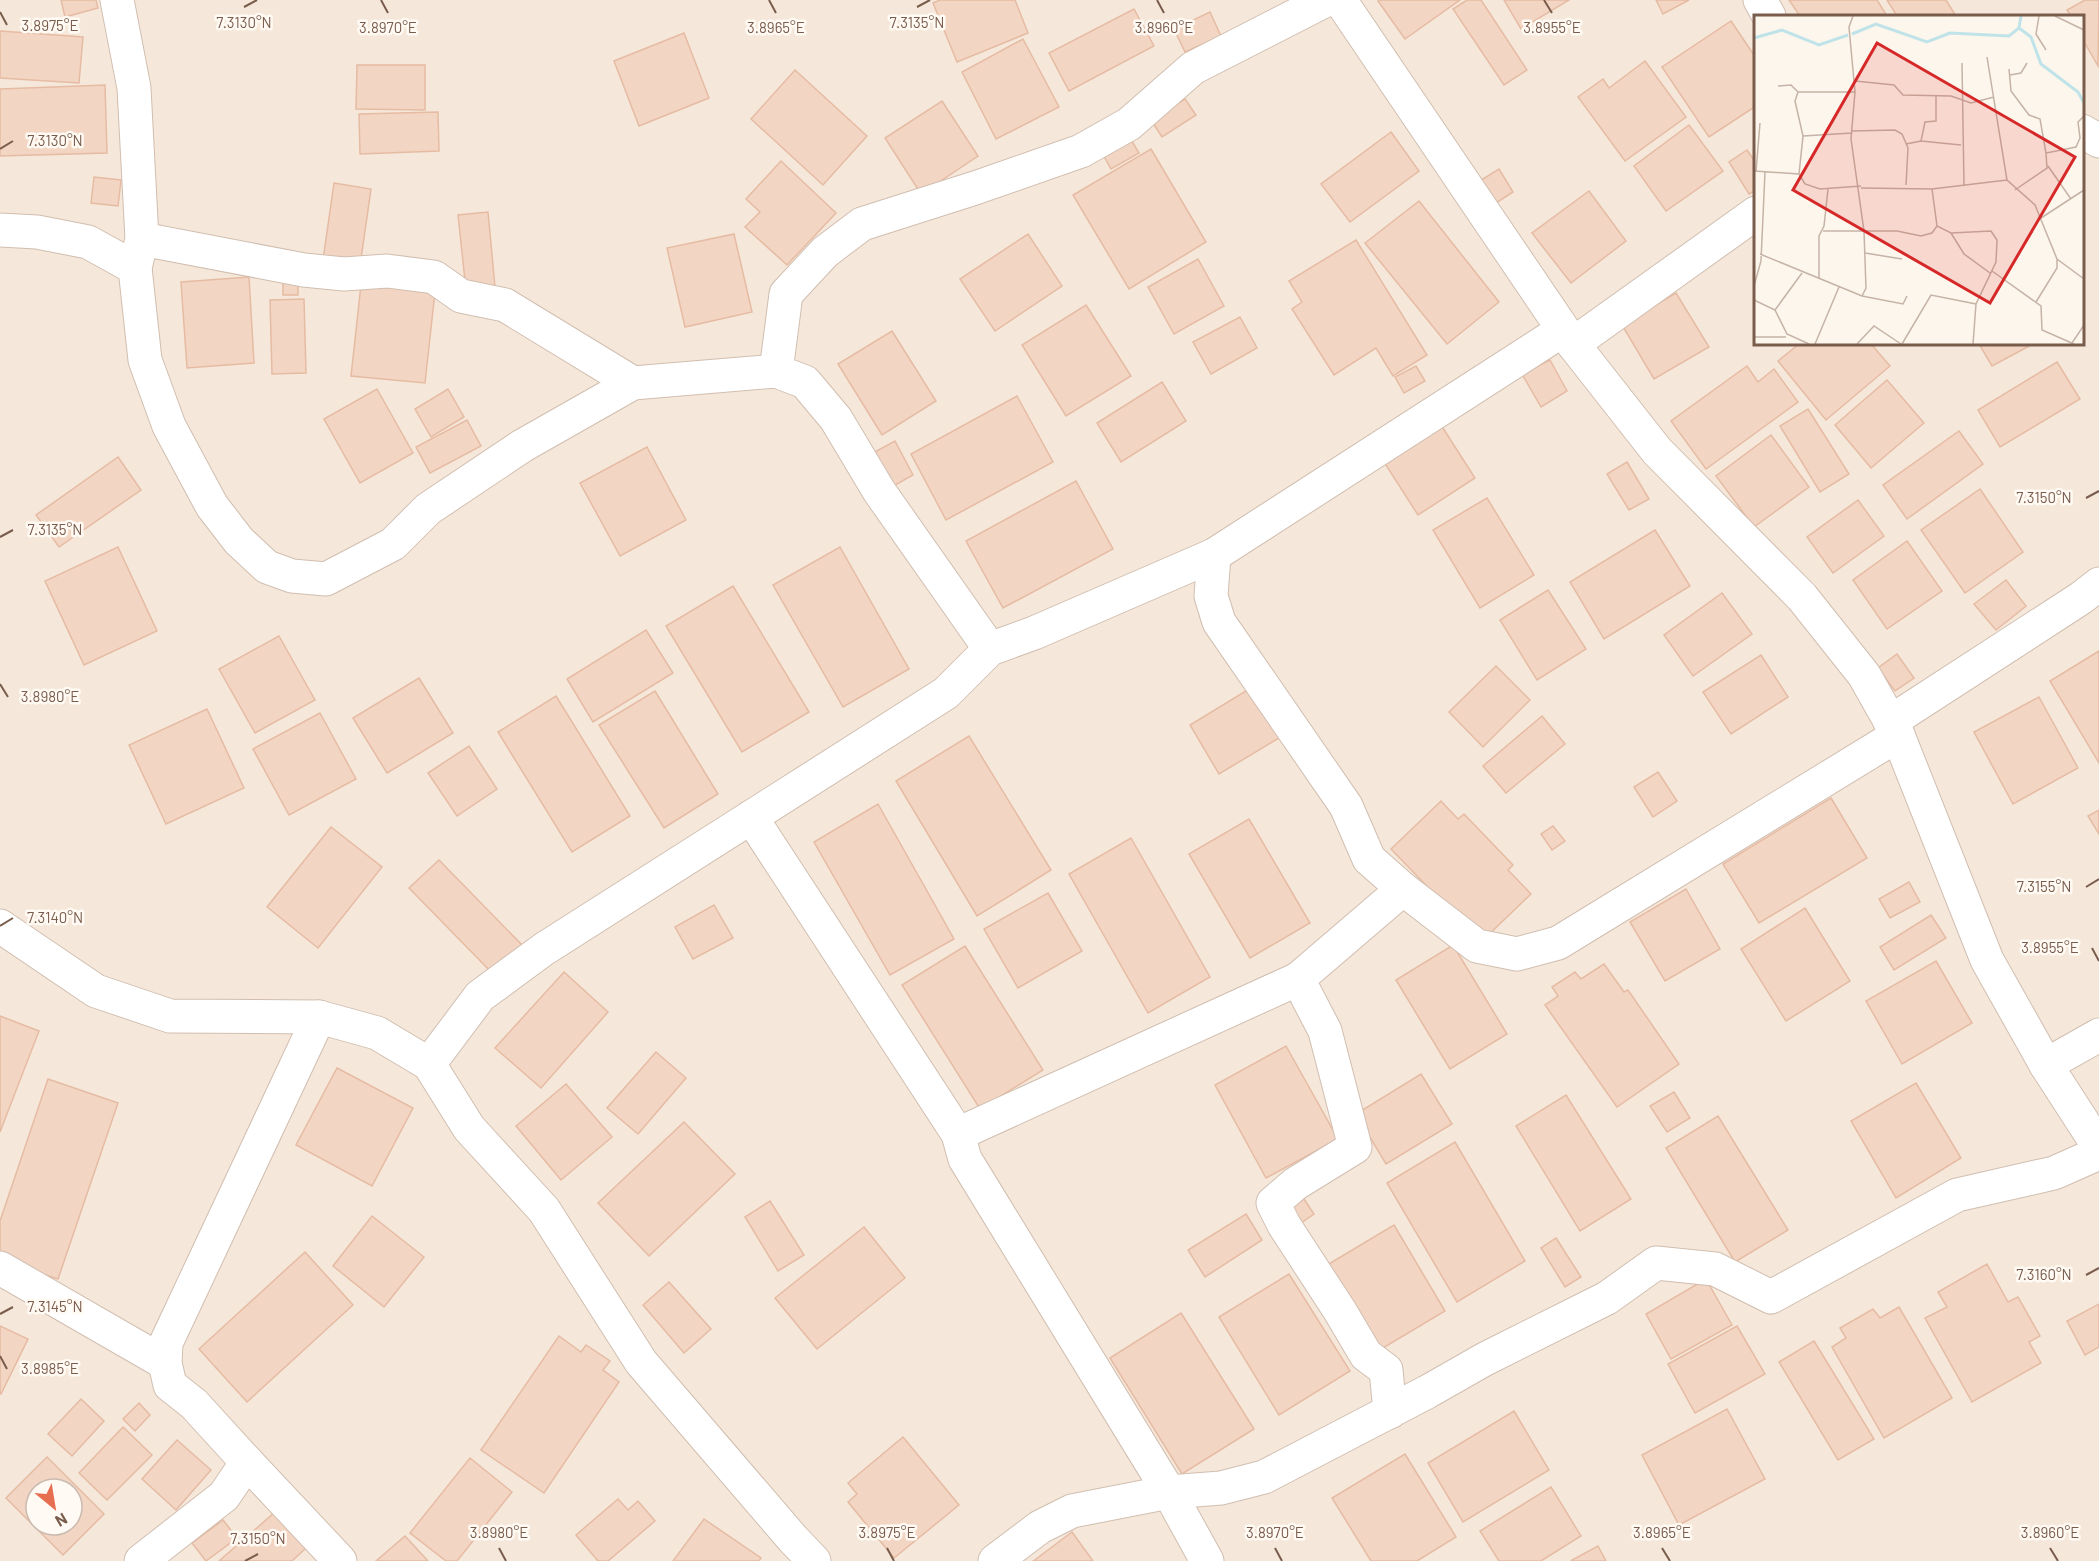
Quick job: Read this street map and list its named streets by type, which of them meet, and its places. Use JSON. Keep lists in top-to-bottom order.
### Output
{
  "north": "bottom right",
  "coordinates": [
    "7.3130°N",
    "7.3135°N",
    "3.8975°E",
    "3.8970°E",
    "3.8965°E",
    "3.8960°E",
    "3.8955°E",
    "7.3150°N",
    "3.8980°E",
    "7.3155°N",
    "7.3140°N",
    "7.3160°N",
    "7.3145°N",
    "3.8985°E"
  ]
}
